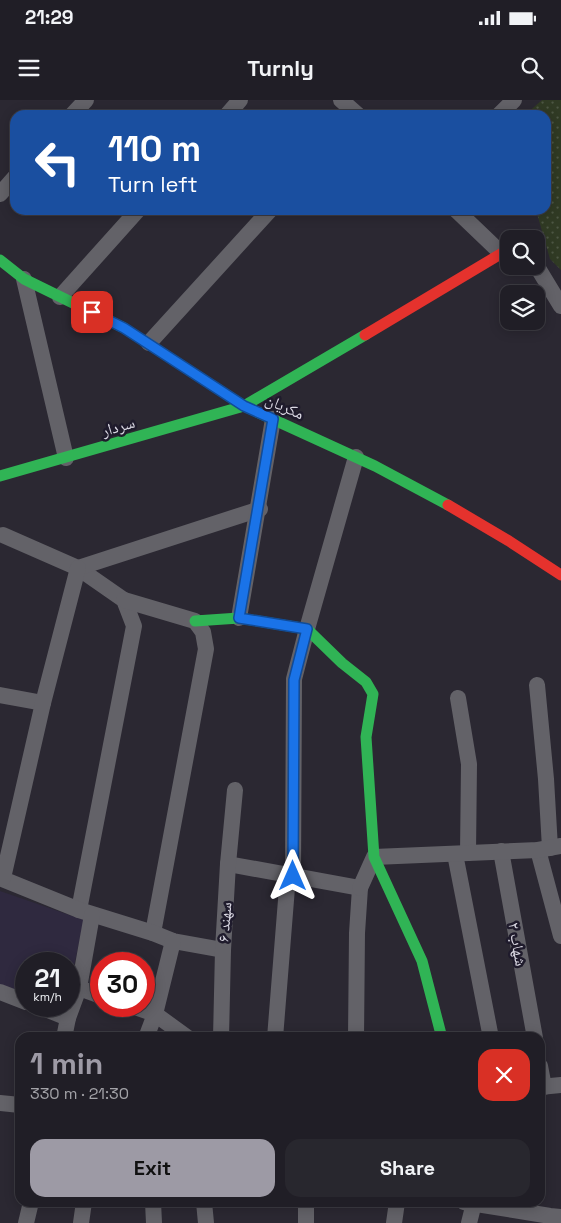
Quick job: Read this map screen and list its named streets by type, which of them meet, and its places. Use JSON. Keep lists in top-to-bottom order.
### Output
{
  "streets": {
    "street": [
      "مکریان",
      "سردار",
      "سهند ۶",
      "شهاب ۲"
    ]
  },
  "crossings": [
    ["مکریان", "سردار"]
  ],
  "page": {
    "status": "21:29",
    "header": "Turnly",
    "turn": ["110 m", "Turn left"],
    "speed": "21 km/h",
    "limit": "30",
    "heading": ["1 min", "330 m · 21:30"],
    "buttons": ["Exit", "Share"]
  }
}
